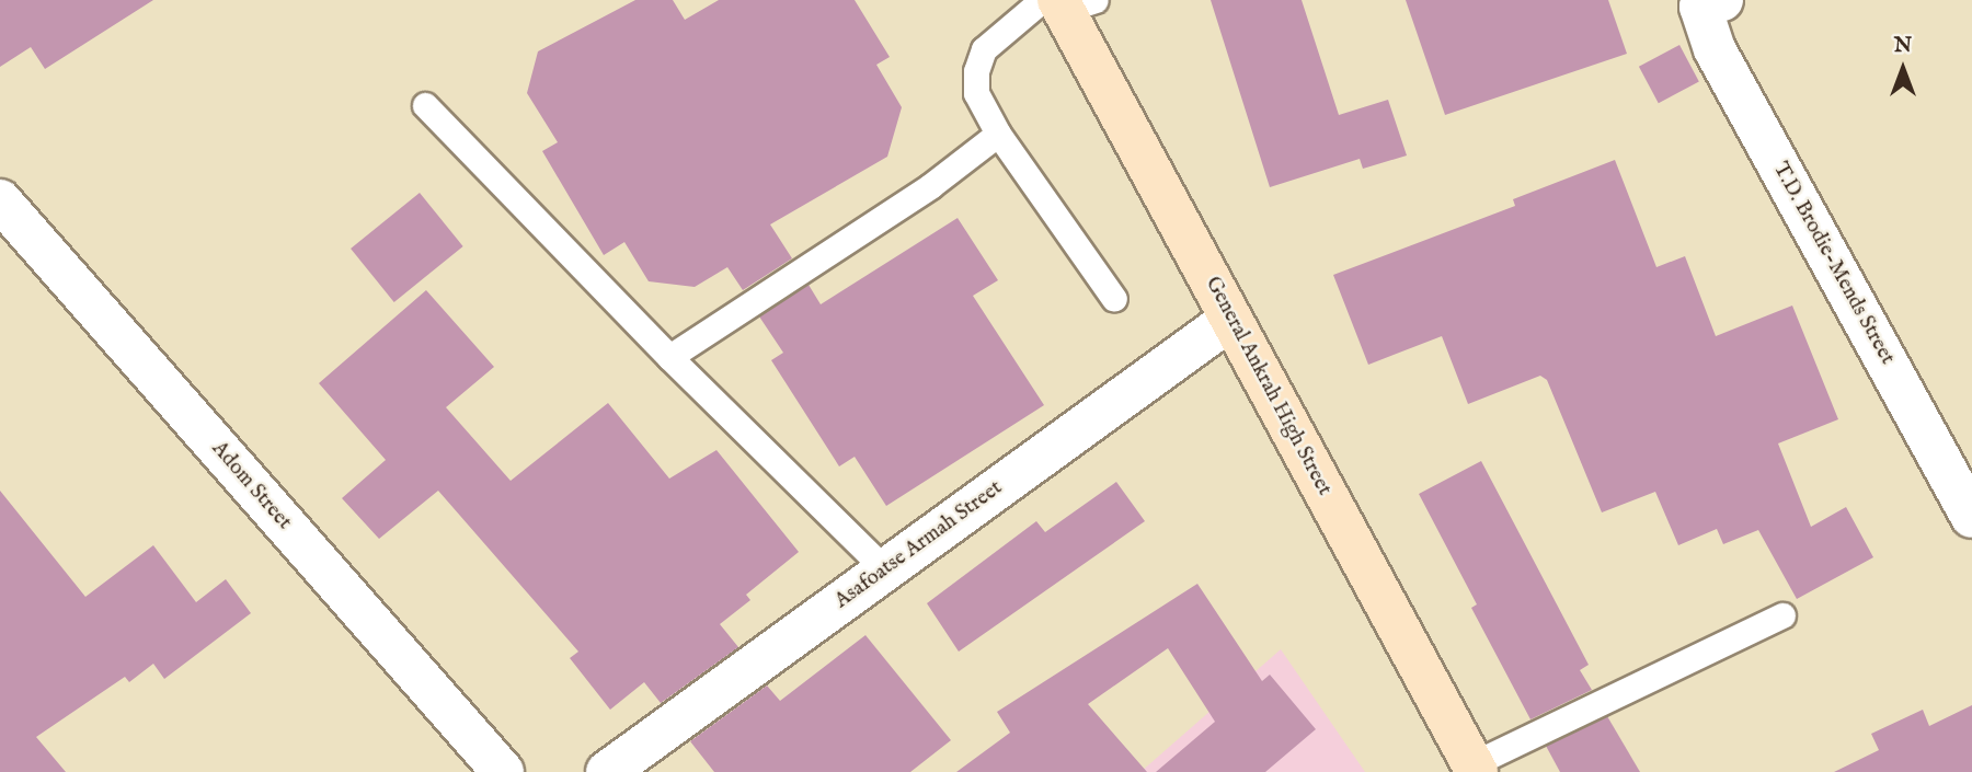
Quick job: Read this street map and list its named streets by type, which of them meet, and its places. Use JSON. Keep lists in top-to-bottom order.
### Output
{
  "streets": {
    "main road": ["General Ankrah High Street"],
    "street": ["T.D. Brodie-Mends Street", "Adom Street", "Asafoatse Armah Street"]
  },
  "crossings": [
    ["General Ankrah High Street", "Asafoatse Armah Street"]
  ],
  "north": "top"
}
